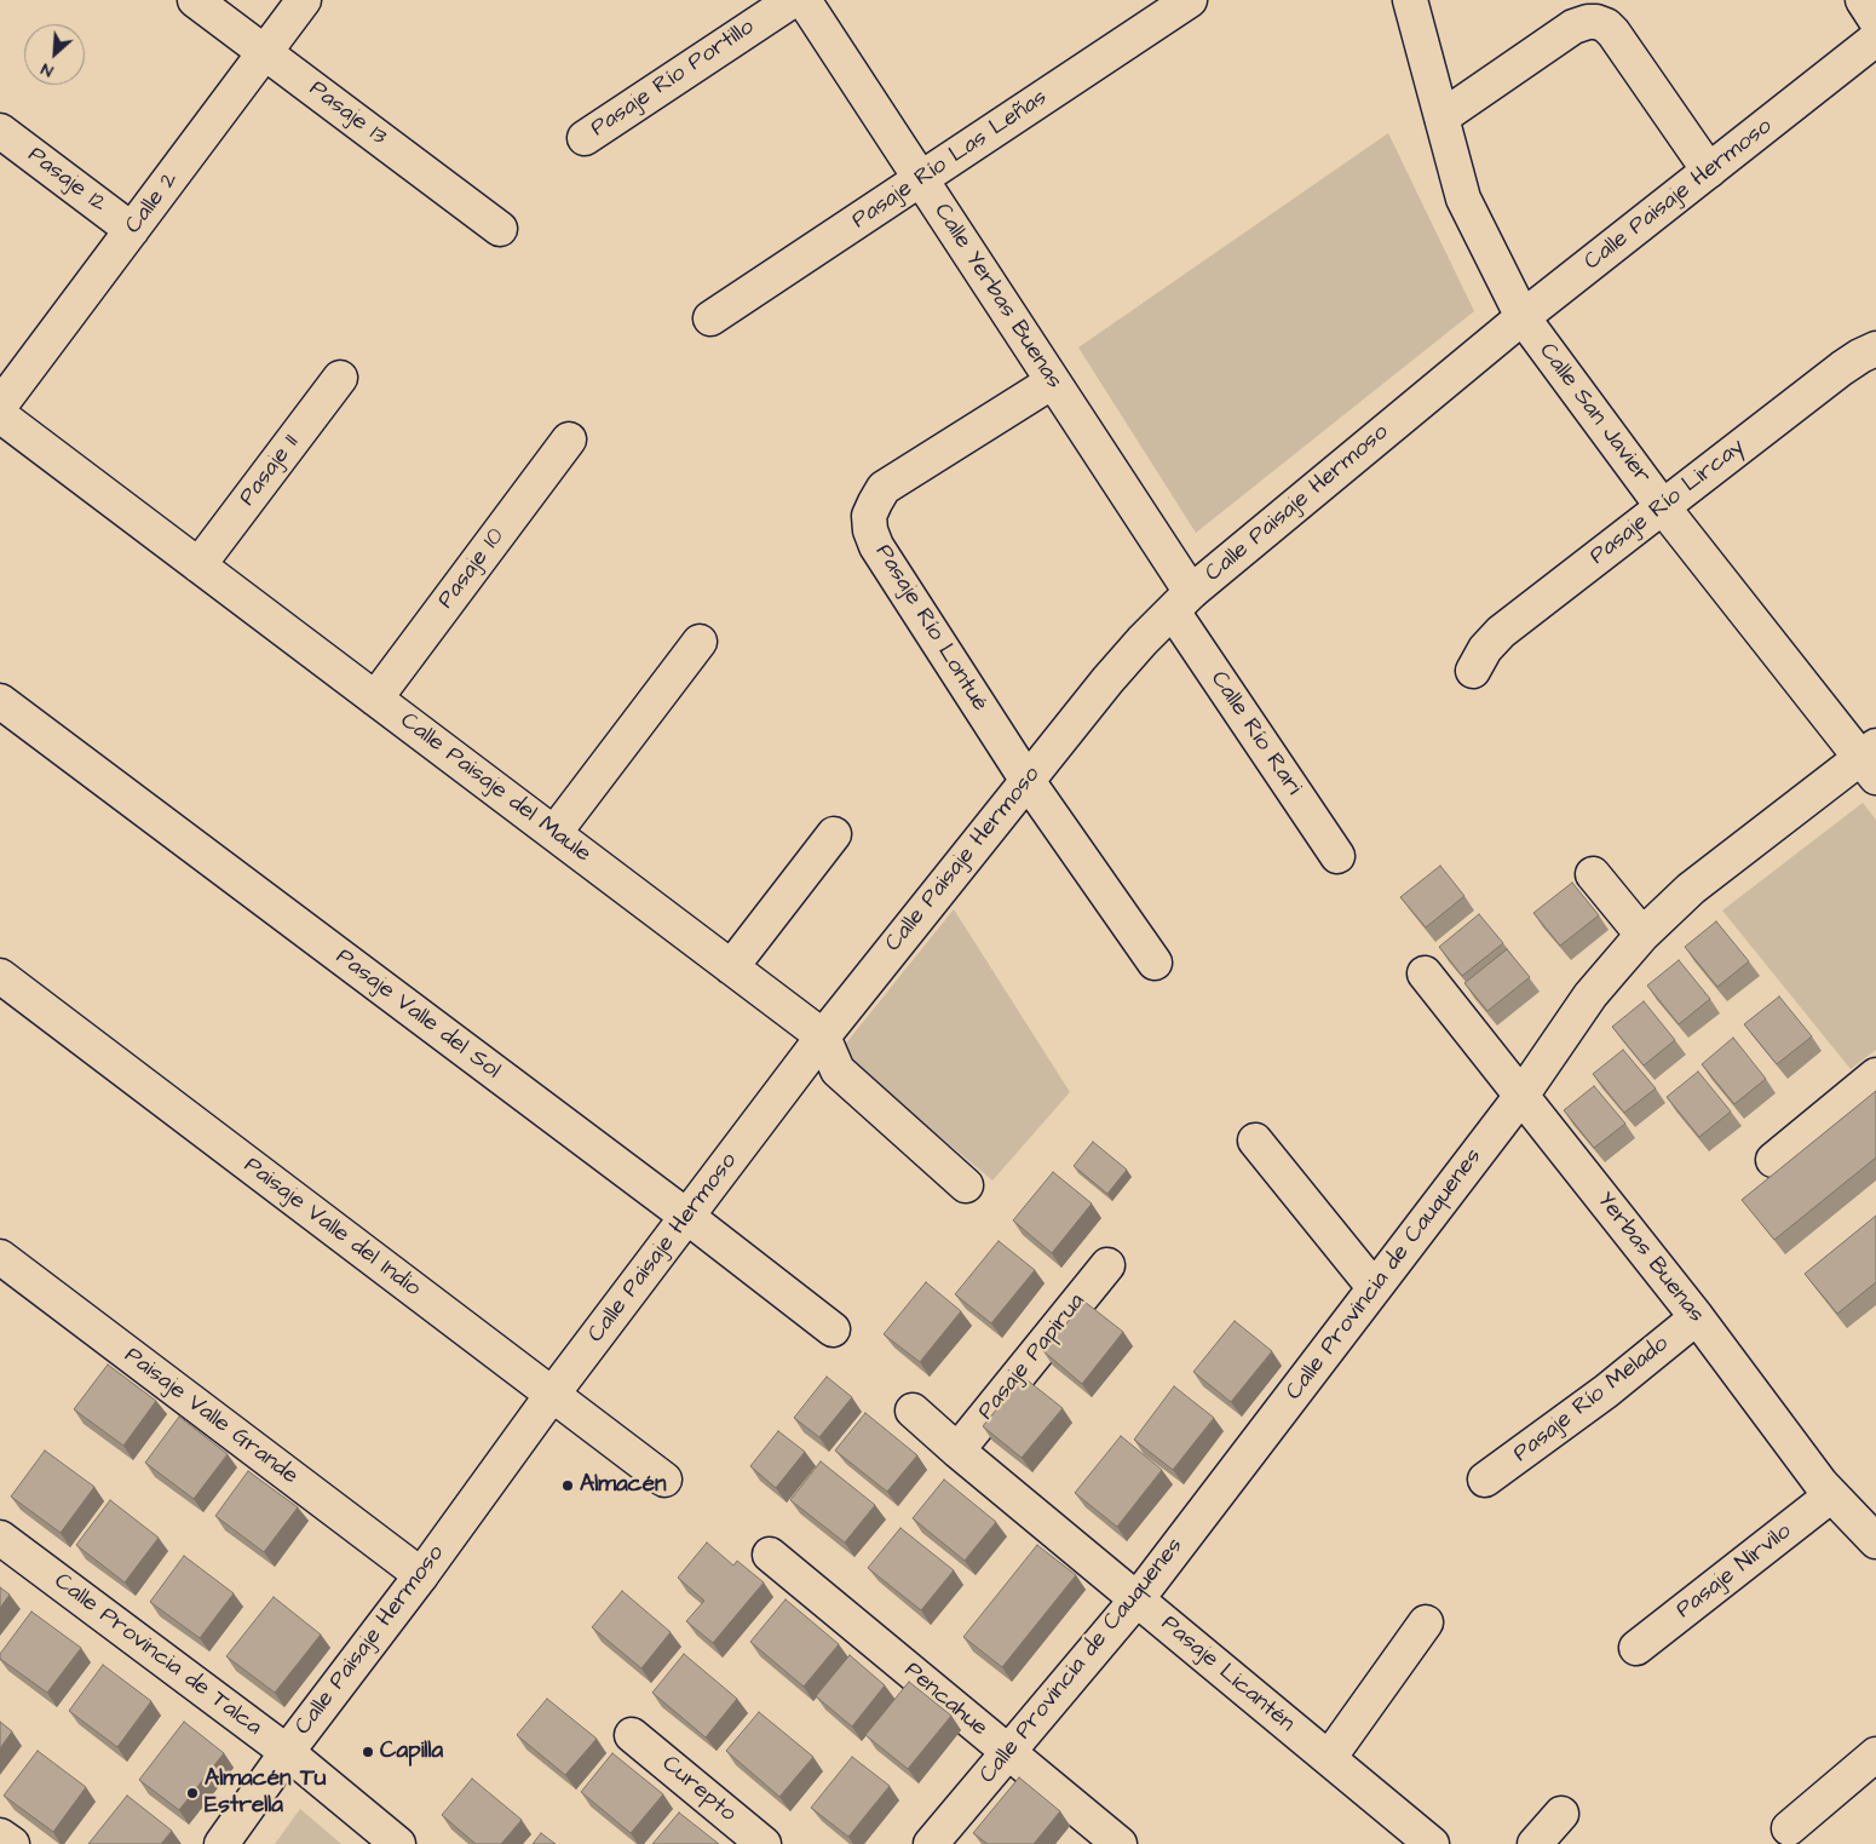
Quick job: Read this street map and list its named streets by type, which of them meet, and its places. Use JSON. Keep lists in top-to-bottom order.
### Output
{
  "streets": {
    "street": [
      "Pasaje Río Portillo",
      "Pasaje 13",
      "Pasaje Río Las Leñas",
      "Pasaje 12",
      "Calle Paisaje Hermoso",
      "Calle 2",
      "Calle Yerbas Buenas",
      "Calle San Javier",
      "Pasaje 11",
      "Pasaje Río Lircay",
      "Pasaje 10",
      "Pasaje Río Lontué",
      "Calle Río Rari",
      "Calle Paisaje del Maule",
      "Pasaje Valle del Sol",
      "Paisaje Valle del Indio",
      "Yerbas Buenas",
      "Calle Provincia de Cauquenes",
      "Pasaje Papirua",
      "Pasaje Río Melado",
      "Paisaje Valle Grande",
      "Pasaje Nirvilo",
      "Calle Provincia de Talca",
      "Pasaje Licantén",
      "Pencahue",
      "Curepto"
    ]
  },
  "crossings": [
    ["Pasaje 13", "Calle 2"],
    ["Pasaje Río Las Leñas", "Calle Yerbas Buenas"],
    ["Pasaje 12", "Calle 2"],
    ["Calle Paisaje Hermoso", "Calle Yerbas Buenas"],
    ["Calle Paisaje Hermoso", "Calle San Javier"],
    ["Calle Paisaje Hermoso", "Pasaje Río Lontué"],
    ["Calle Paisaje Hermoso", "Calle Río Rari"],
    ["Calle Paisaje Hermoso", "Calle Paisaje del Maule"],
    ["Calle Paisaje Hermoso", "Pasaje Valle del Sol"],
    ["Calle Paisaje Hermoso", "Paisaje Valle del Indio"],
    ["Calle Paisaje Hermoso", "Paisaje Valle Grande"],
    ["Calle Paisaje Hermoso", "Calle Provincia de Talca"],
    ["Calle Yerbas Buenas", "Pasaje Río Lontué"],
    ["Calle Yerbas Buenas", "Calle Río Rari"],
    ["Calle San Javier", "Pasaje Río Lircay"],
    ["Calle San Javier", "Calle Provincia de Cauquenes"],
    ["Pasaje 11", "Calle Paisaje del Maule"],
    ["Pasaje 10", "Calle Paisaje del Maule"],
    ["Yerbas Buenas", "Calle Provincia de Cauquenes"],
    ["Yerbas Buenas", "Pasaje Río Melado"],
    ["Yerbas Buenas", "Pasaje Nirvilo"],
    ["Calle Provincia de Cauquenes", "Pasaje Licantén"],
    ["Calle Provincia de Cauquenes", "Pencahue"],
    ["Pasaje Papirua", "Pasaje Licantén"]
  ],
  "places": ["Almacén", "Capilla", "Almacén Tu Estrella"],
  "north": "bottom left"
}
